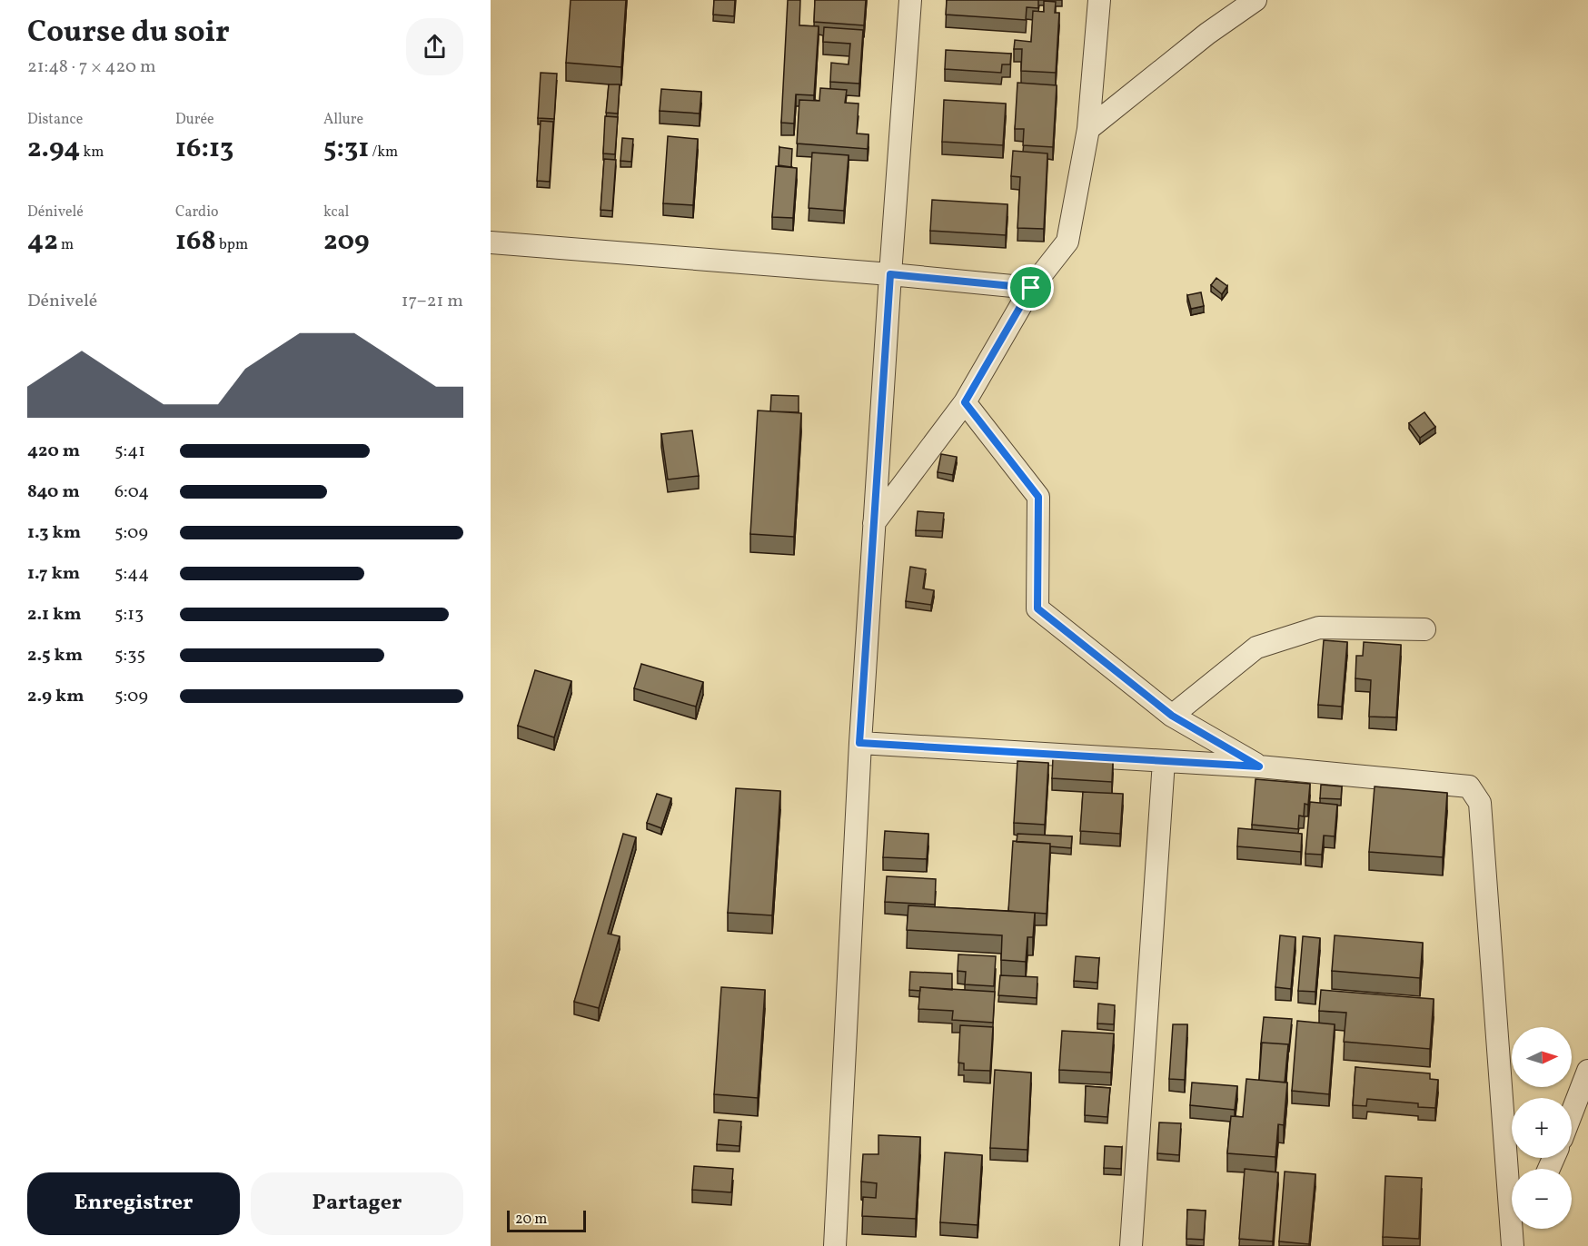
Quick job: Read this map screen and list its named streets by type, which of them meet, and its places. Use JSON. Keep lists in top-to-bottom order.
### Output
{
  "scale_bar": "20 m",
  "north": "right",
  "page": {
    "heading": ["Course du soir", "21:48 · 7 × 420 m"],
    "stats": [
      ["Distance", "2.94 km"],
      ["Durée", "16:13"],
      ["Allure", "5:31 /km"],
      ["Dénivelé", "42 m"],
      ["Cardio", "168 bpm"],
      ["kcal", "209"]
    ],
    "chart": ["Dénivelé", "17–21 m"],
    "list": [
      {
        "name": "420 m",
        "note": "5:41"
      },
      {
        "name": "840 m",
        "note": "6:04"
      },
      {
        "name": "1.3 km",
        "note": "5:09"
      },
      {
        "name": "1.7 km",
        "note": "5:44"
      },
      {
        "name": "2.1 km",
        "note": "5:13"
      },
      {
        "name": "2.5 km",
        "note": "5:35"
      },
      {
        "name": "2.9 km",
        "note": "5:09"
      }
    ],
    "map_buttons": ["+", "−"],
    "buttons": ["Enregistrer", "Partager"],
    "scale": "20 m"
  }
}
